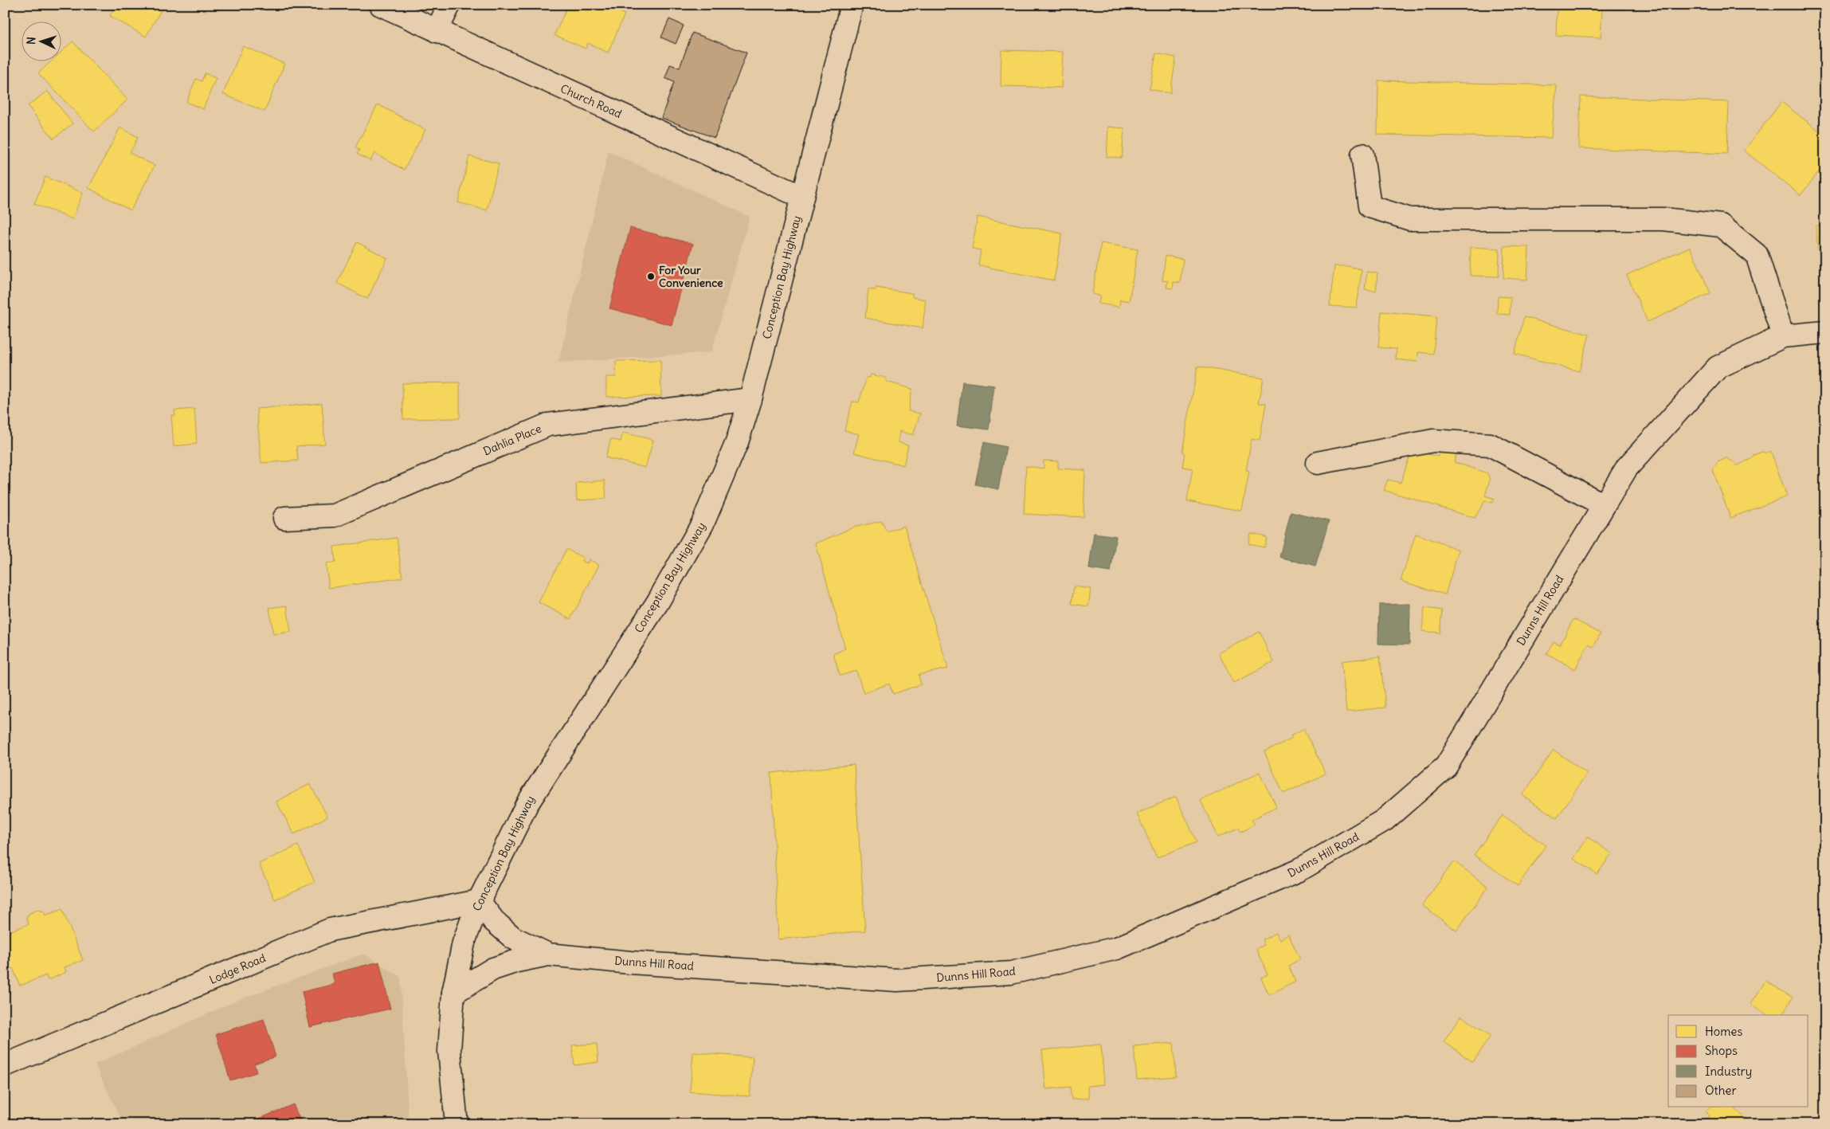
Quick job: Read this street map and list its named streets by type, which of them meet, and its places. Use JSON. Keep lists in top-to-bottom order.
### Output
{
  "streets": {
    "street": [
      "Church Road",
      "Conception Bay Highway",
      "Dahlia Place",
      "Dunns Hill Road",
      "Lodge Road"
    ]
  },
  "crossings": [
    ["Church Road", "Conception Bay Highway"],
    ["Conception Bay Highway", "Dahlia Place"],
    ["Conception Bay Highway", "Dunns Hill Road"],
    ["Conception Bay Highway", "Lodge Road"],
    ["Dunns Hill Road", "Lodge Road"]
  ],
  "places": ["For Your Convenience"],
  "legend": [
    "Homes",
    "Shops",
    "Industry",
    "Other"
  ],
  "north": "left"
}
